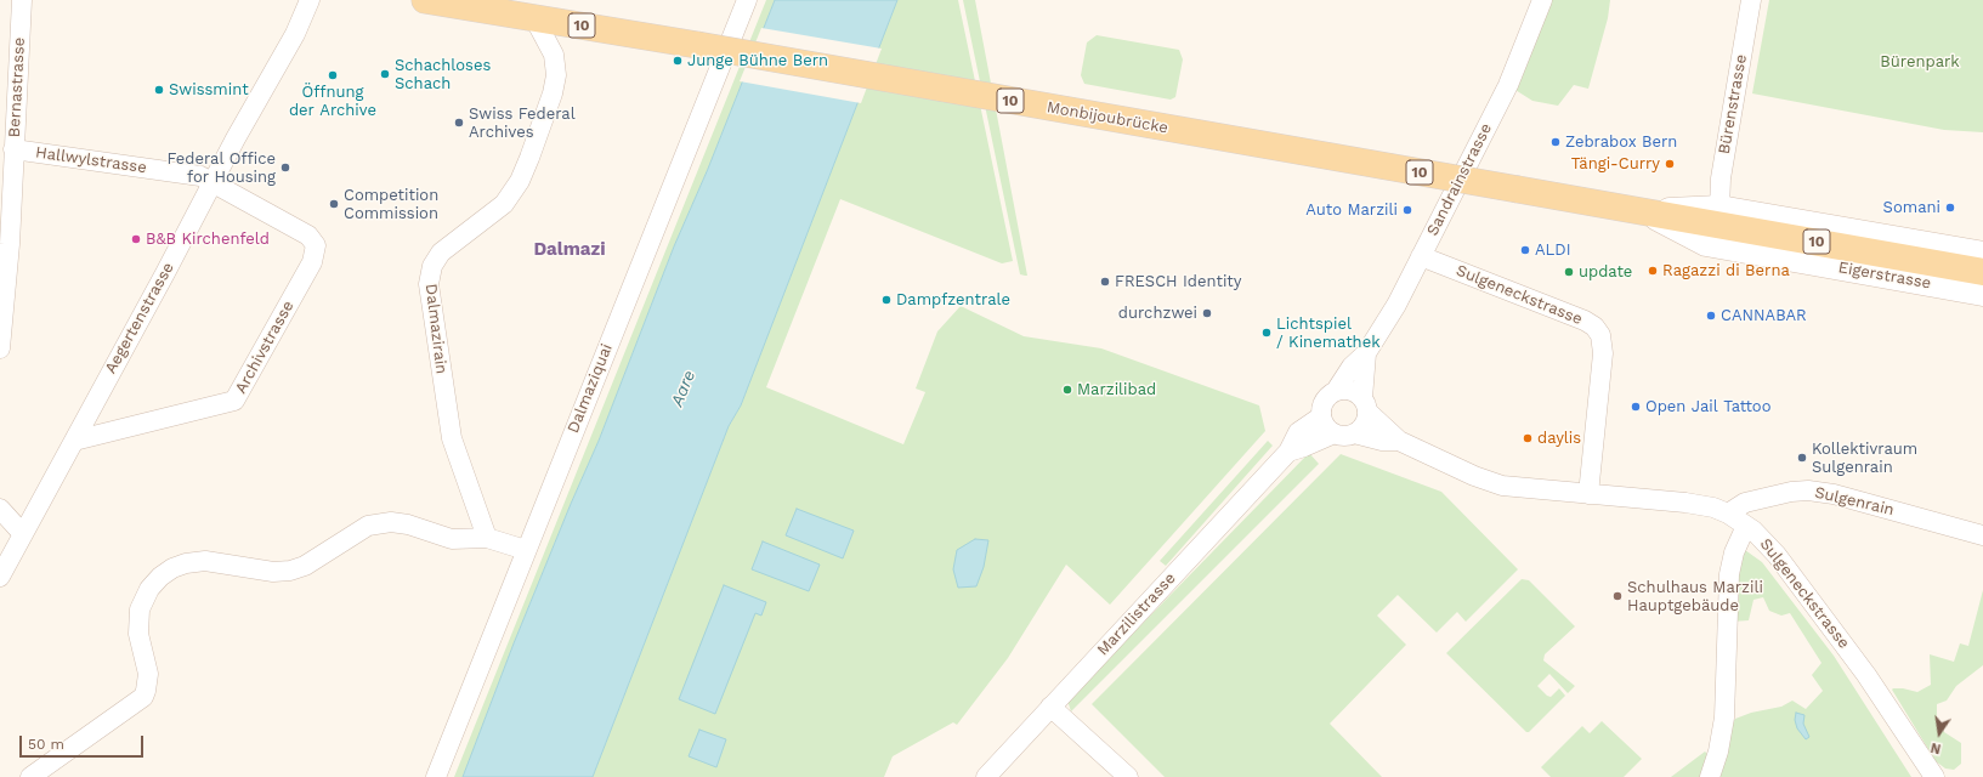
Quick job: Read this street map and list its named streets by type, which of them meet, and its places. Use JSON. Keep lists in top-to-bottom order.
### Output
{
  "streets": {
    "main road": ["10", "Monbijoubrücke", "Eigerstrasse"],
    "street": [
      "Bernastrasse",
      "Bürenstrasse",
      "Hallwylstrasse",
      "Sandrainstrasse",
      "Sulgeneckstrasse",
      "Aegertenstrasse",
      "Dalmazirain",
      "Archivstrasse",
      "Dalmaziquai",
      "Sulgenrain",
      "Marzilistrasse"
    ]
  },
  "crossings": [
    ["10", "Monbijoubrücke"],
    ["10", "Dalmazirain"],
    ["Bernastrasse", "Hallwylstrasse"],
    ["Bürenstrasse", "Eigerstrasse"],
    ["Monbijoubrücke", "Eigerstrasse"],
    ["Monbijoubrücke", "Dalmazirain"],
    ["Hallwylstrasse", "Aegertenstrasse"],
    ["Hallwylstrasse", "Archivstrasse"],
    ["Sandrainstrasse", "Sulgeneckstrasse"],
    ["Sandrainstrasse", "Marzilistrasse"],
    ["Sulgeneckstrasse", "Sulgenrain"],
    ["Sulgeneckstrasse", "Marzilistrasse"],
    ["Aegertenstrasse", "Archivstrasse"]
  ],
  "districts": ["Dalmazi"],
  "water": ["Aare"],
  "parks": ["Bürenpark"],
  "places": [
    "Junge Bühne Bern",
    "Schachloses Schach",
    "Öffnung der Archive",
    "Swissmint",
    "Swiss Federal Archives",
    "Zebrabox Bern",
    "Tängi-Curry",
    "Federal Office for Housing",
    "Competition Commission",
    "Somani",
    "Auto Marzili",
    "B&B Kirchenfeld",
    "ALDI",
    "Ragazzi di Berna",
    "update",
    "FRESCH Identity",
    "Dampfzentrale",
    "durchzwei",
    "CANNABAR",
    "Lichtspiel / Kinemathek",
    "Marzilibad",
    "Open Jail Tattoo",
    "daylis",
    "Kollektivraum Sulgenrain",
    "Schulhaus Marzili Hauptgebäude"
  ],
  "scale_bar": "50 m",
  "north": "bottom"
}
